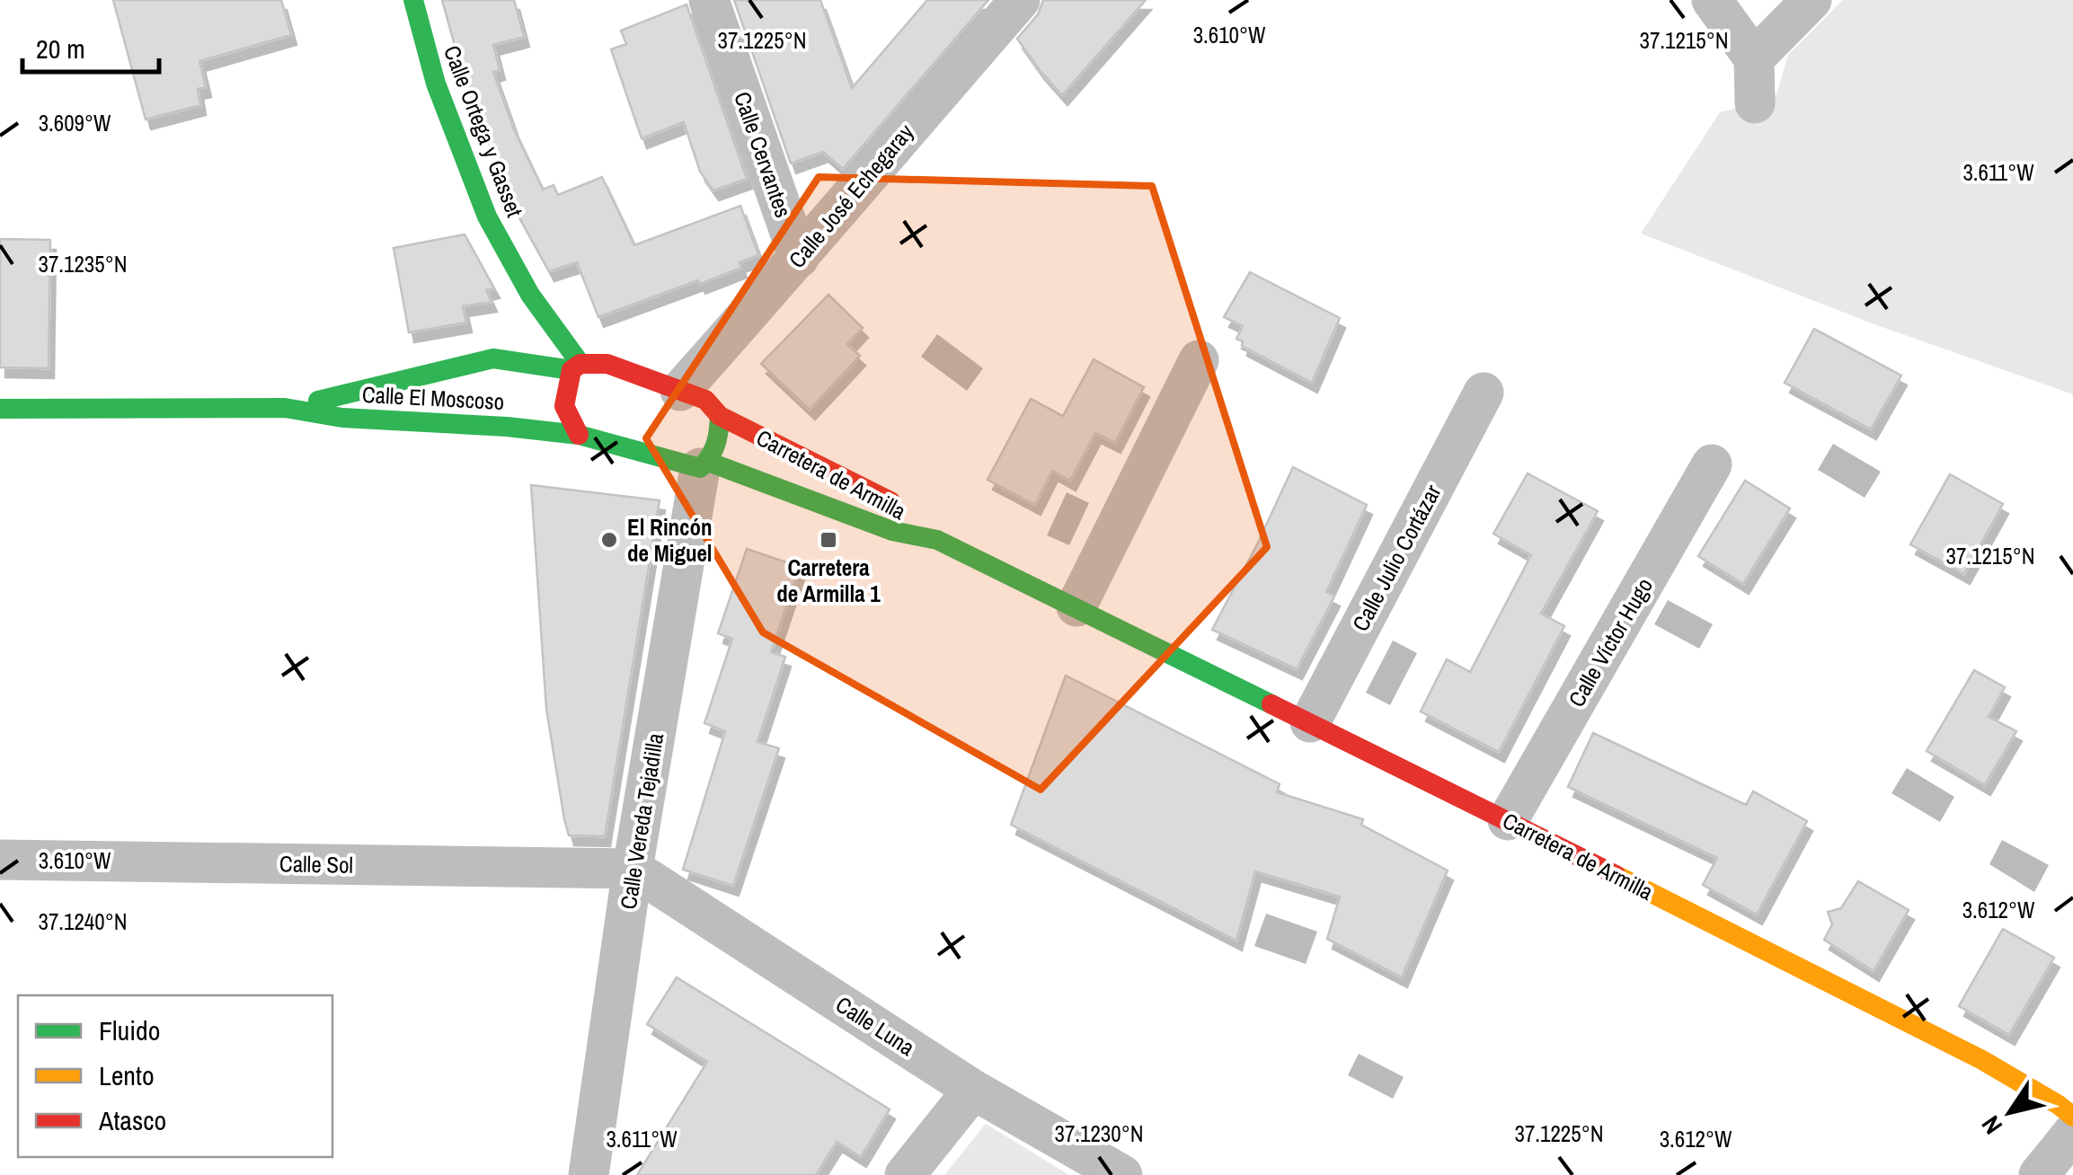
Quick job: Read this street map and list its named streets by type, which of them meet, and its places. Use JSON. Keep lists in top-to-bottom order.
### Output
{
  "streets": {
    "street": [
      "Calle Ortega y Gasset",
      "Calle Cervantes",
      "Calle José Echegaray",
      "Calle El Moscoso",
      "Carretera de Armilla",
      "Calle Julio Cortázar",
      "Calle Víctor Hugo",
      "Calle Vereda Tejadilla",
      "Calle Sol",
      "Calle Luna"
    ]
  },
  "crossings": [
    ["Calle Ortega y Gasset", "Calle El Moscoso"],
    ["Calle Cervantes", "Calle José Echegaray"],
    ["Calle José Echegaray", "Calle El Moscoso"],
    ["Calle José Echegaray", "Carretera de Armilla"],
    ["Calle El Moscoso", "Carretera de Armilla"],
    ["Calle El Moscoso", "Calle Vereda Tejadilla"],
    ["Carretera de Armilla", "Calle Julio Cortázar"],
    ["Carretera de Armilla", "Calle Víctor Hugo"],
    ["Carretera de Armilla", "Calle Vereda Tejadilla"],
    ["Calle Vereda Tejadilla", "Calle Sol"],
    ["Calle Vereda Tejadilla", "Calle Luna"],
    ["Calle Sol", "Calle Luna"]
  ],
  "places": {
    "other": ["El Rincón de Miguel"],
    "transit": ["Carretera de Armilla 1"]
  },
  "legend": ["Fluido", "Lento", "Atasco"],
  "scale_bar": "20 m",
  "north": "bottom left",
  "coordinates": [
    "3.610°W",
    "37.1225°N",
    "37.1215°N",
    "3.609°W",
    "3.611°W",
    "37.1235°N",
    "3.612°W",
    "37.1240°N",
    "37.1230°N"
  ]
}
